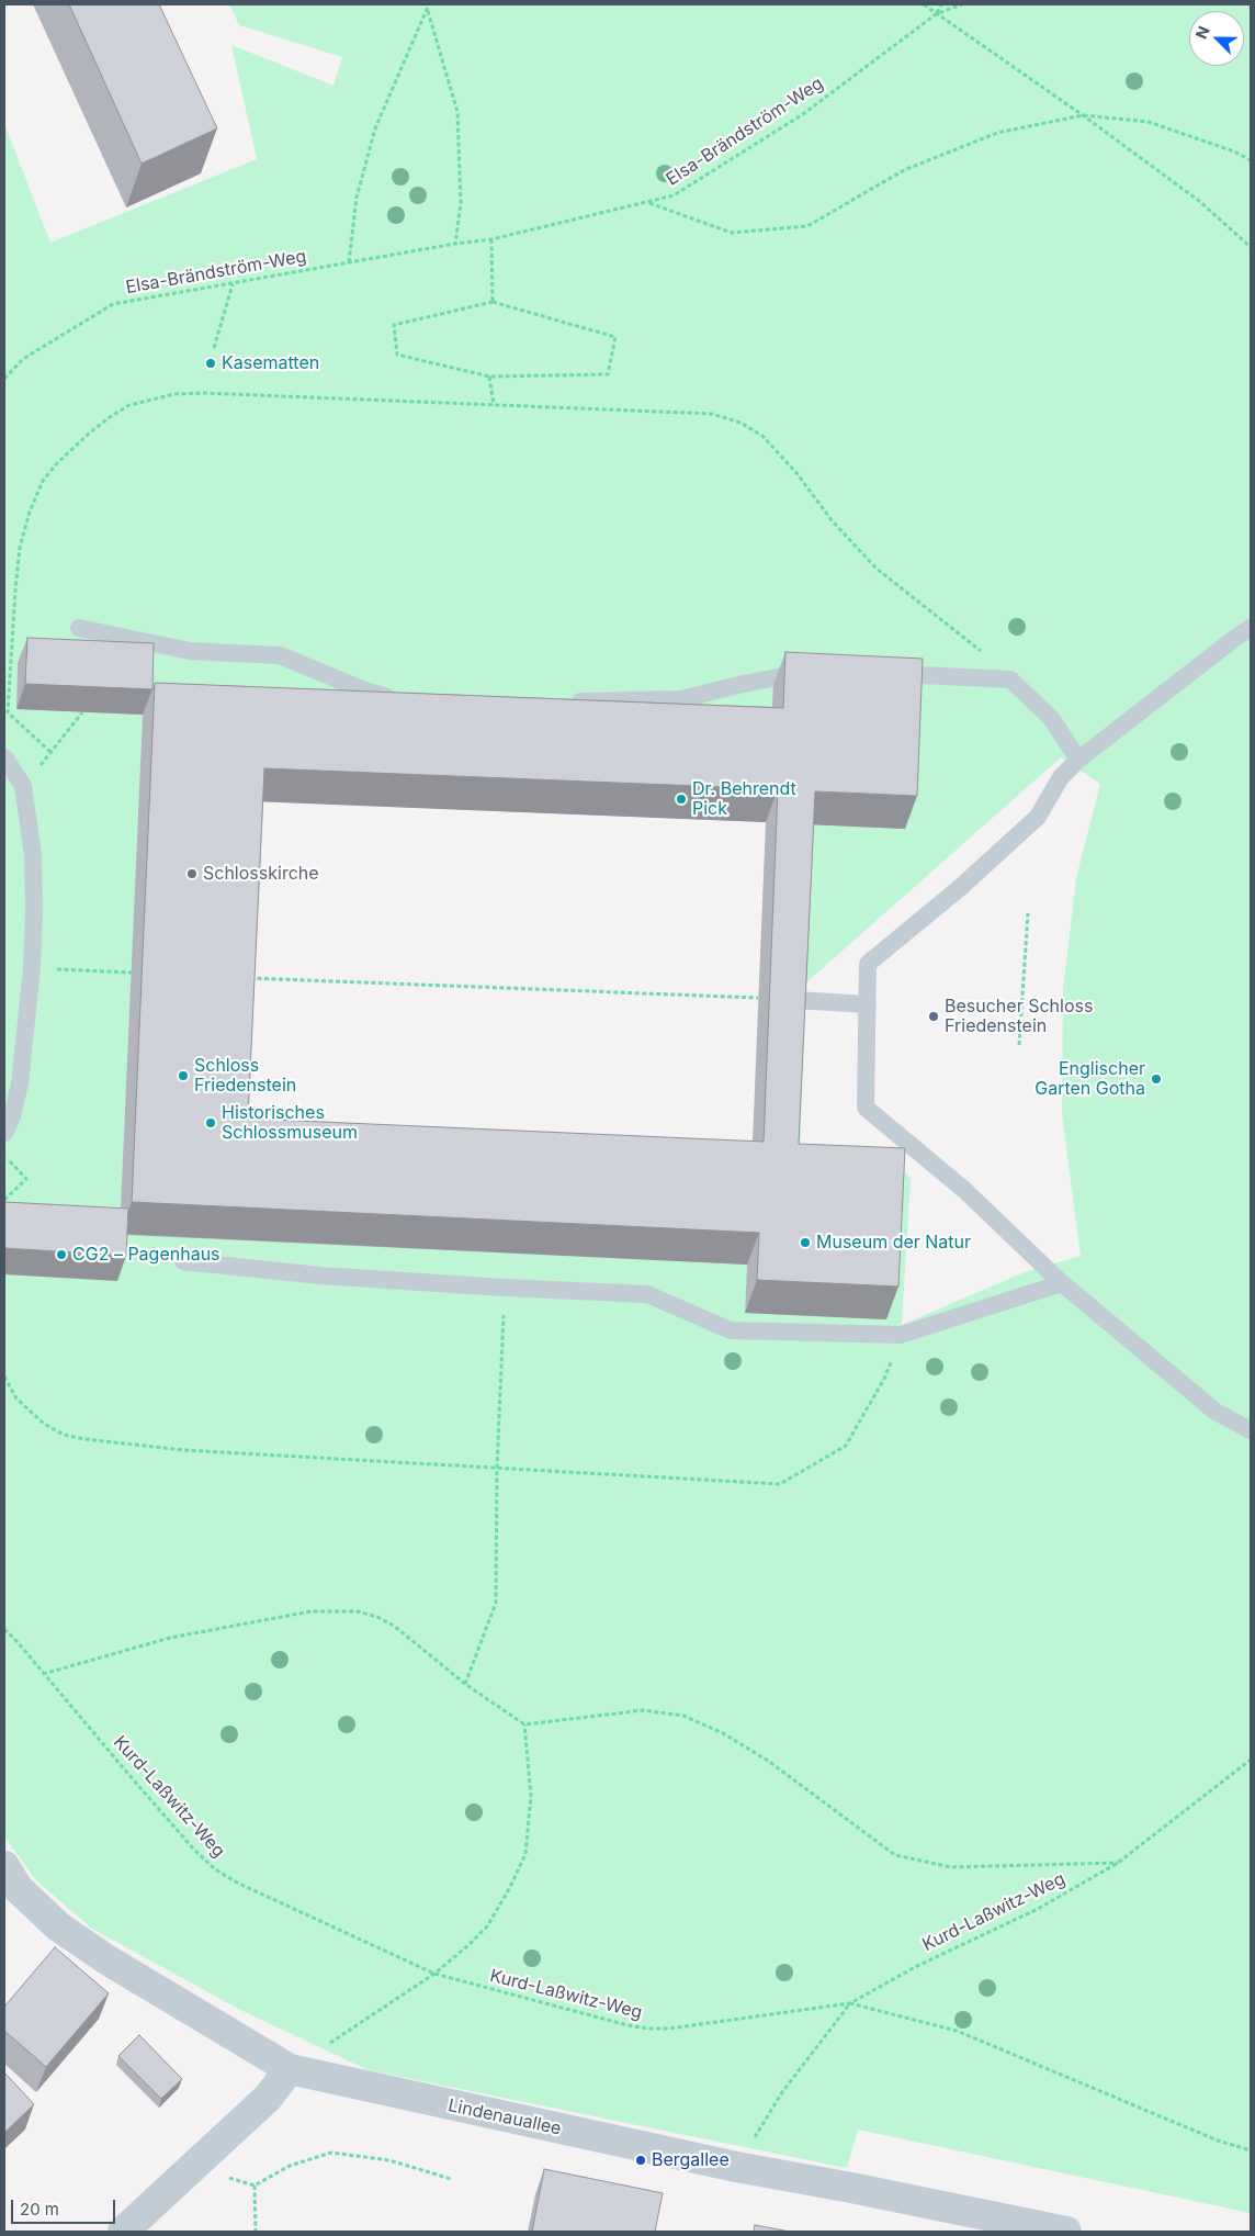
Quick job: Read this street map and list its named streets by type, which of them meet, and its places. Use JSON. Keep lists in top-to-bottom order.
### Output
{
  "streets": {
    "street": ["Lindenauallee"],
    "path": ["Elsa-Brändström-Weg", "Kurd-Laßwitz-Weg"]
  },
  "places": [
    "Kasematten",
    "Dr. Behrendt Pick",
    "Schlosskirche",
    "Besucher Schloss Friedenstein",
    "Schloss Friedenstein",
    "Englischer Garten Gotha",
    "Historisches Schlossmuseum",
    "Museum der Natur",
    "CG2 – Pagenhaus",
    "Bergallee"
  ],
  "scale_bar": "20 m",
  "north": "top left"
}
